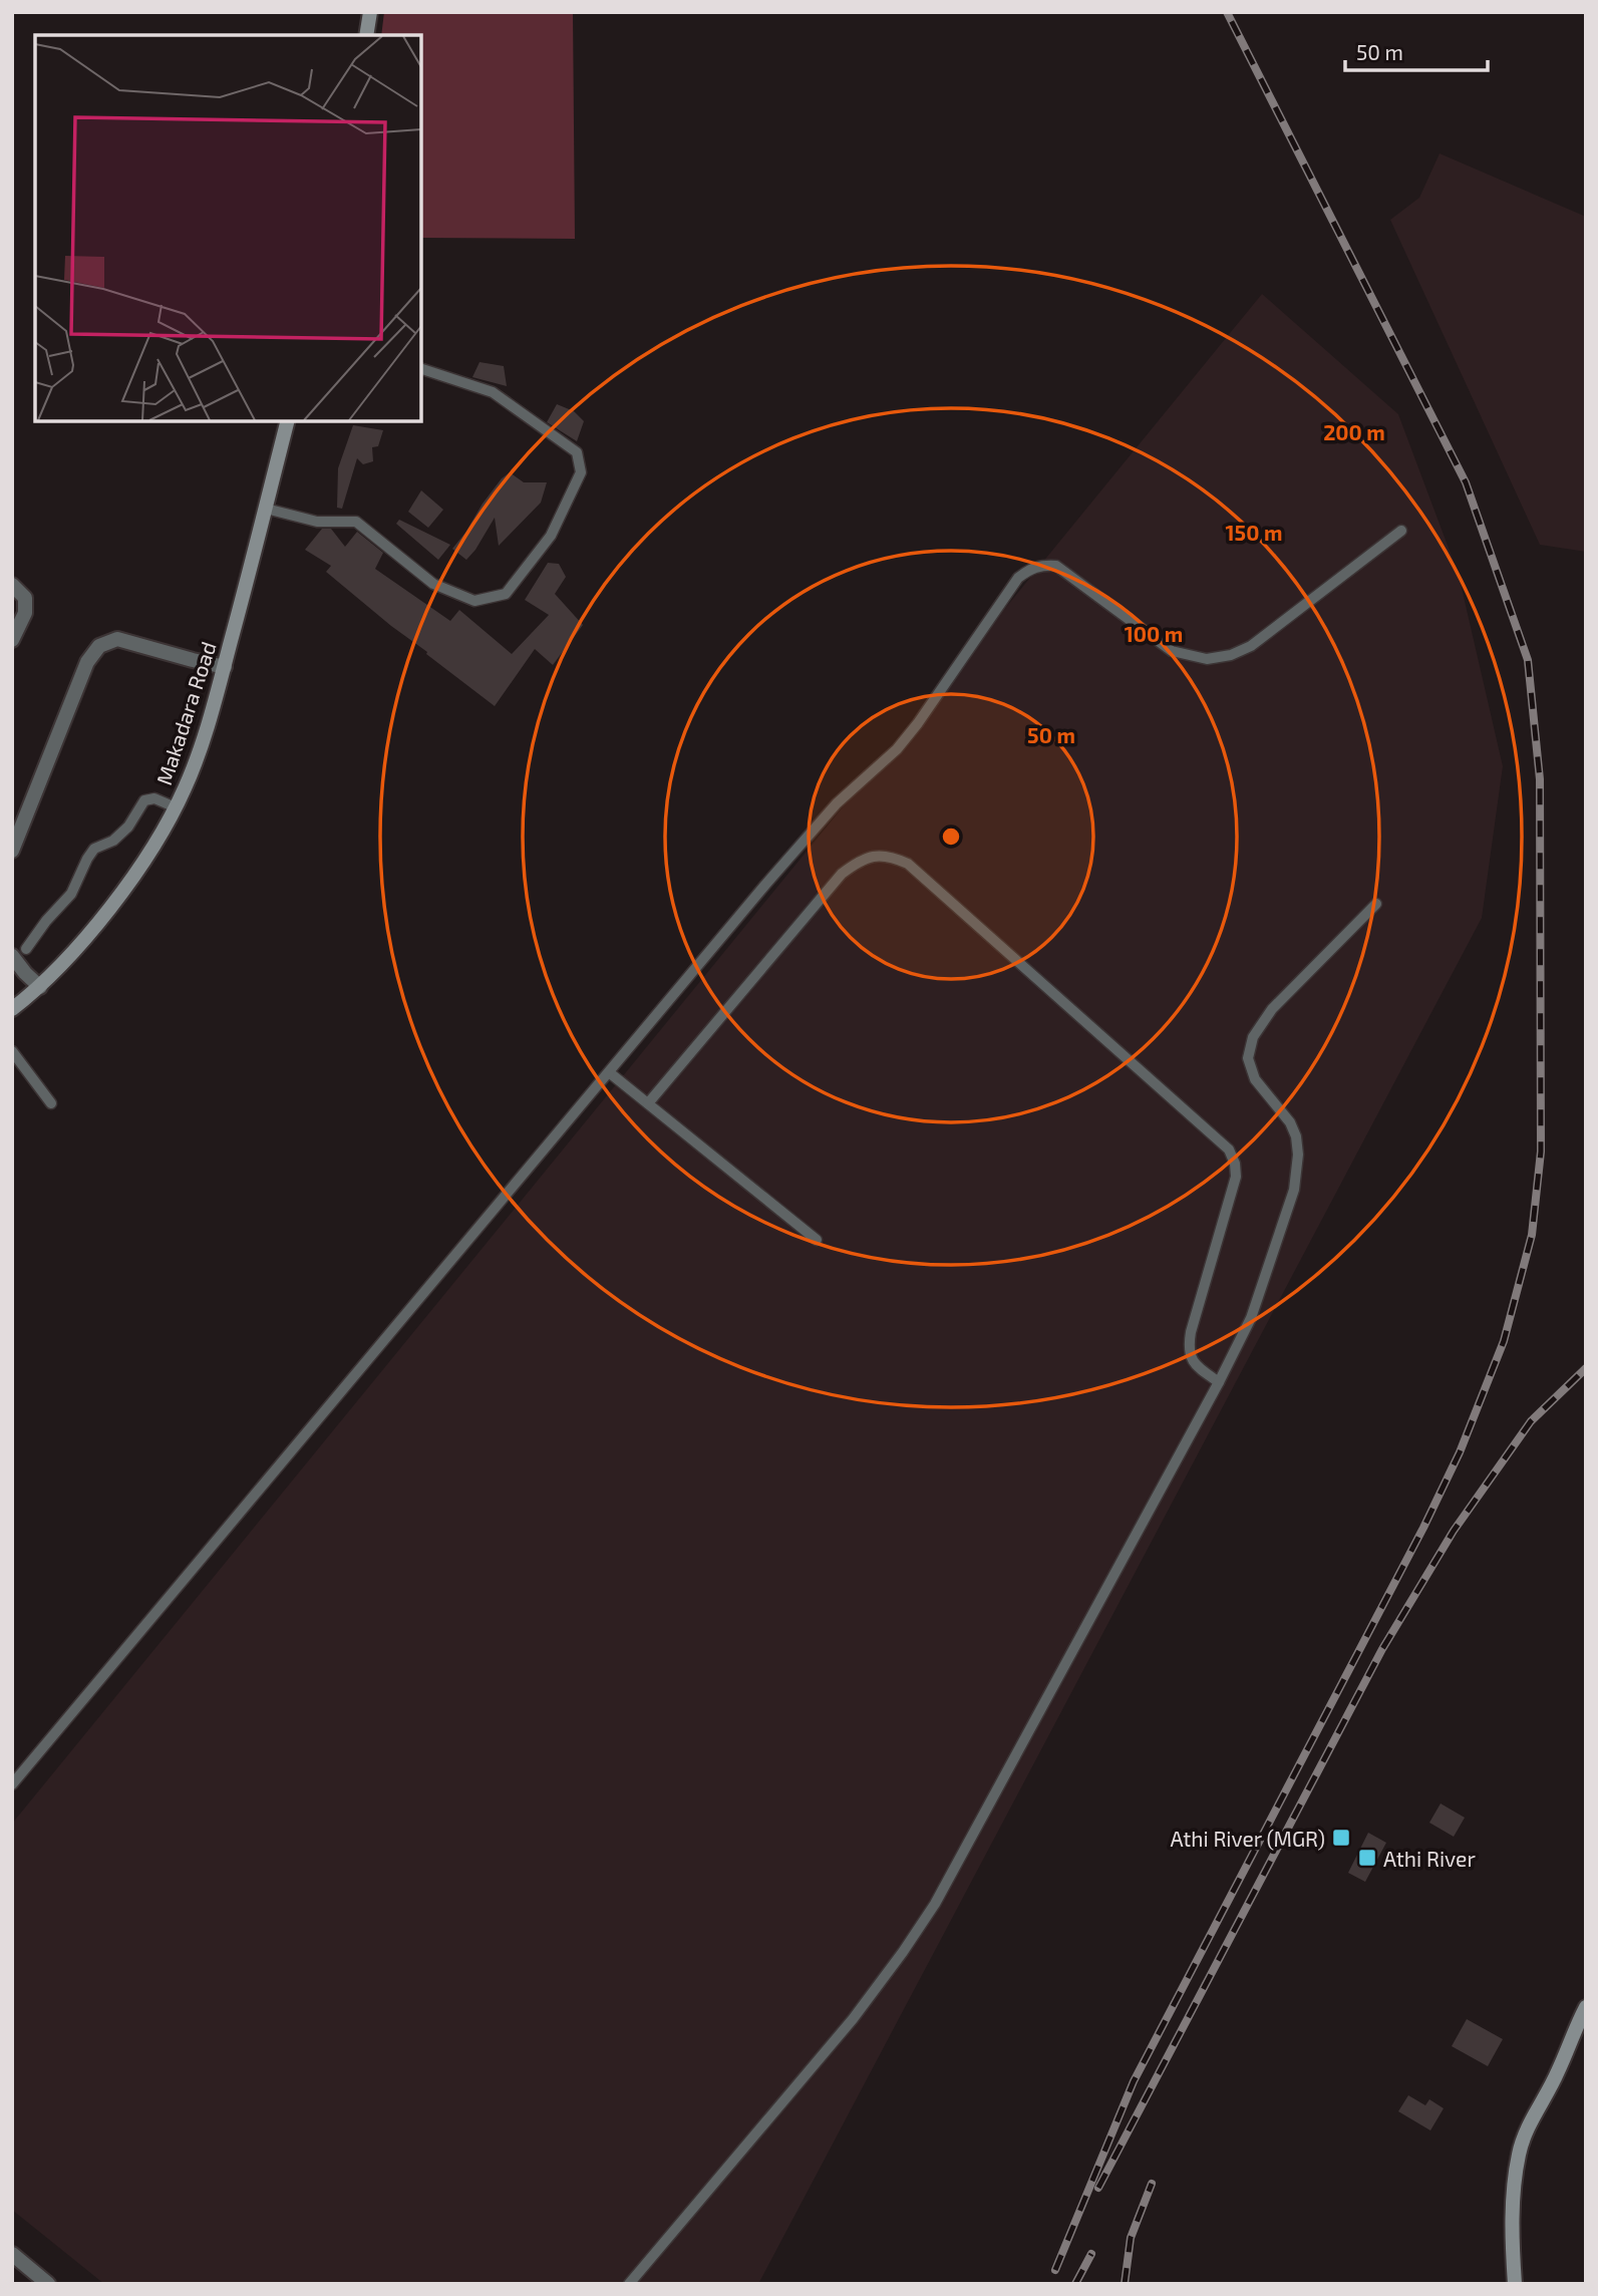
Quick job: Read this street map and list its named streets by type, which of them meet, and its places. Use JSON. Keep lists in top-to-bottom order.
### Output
{
  "streets": {
    "main road": ["Makadara Road"]
  },
  "places": {
    "transit": ["Athi River (MGR)", "Athi River"]
  },
  "scale_bar": "50 m",
  "rings": [
    "200 m",
    "150 m",
    "100 m",
    "50 m"
  ]
}
